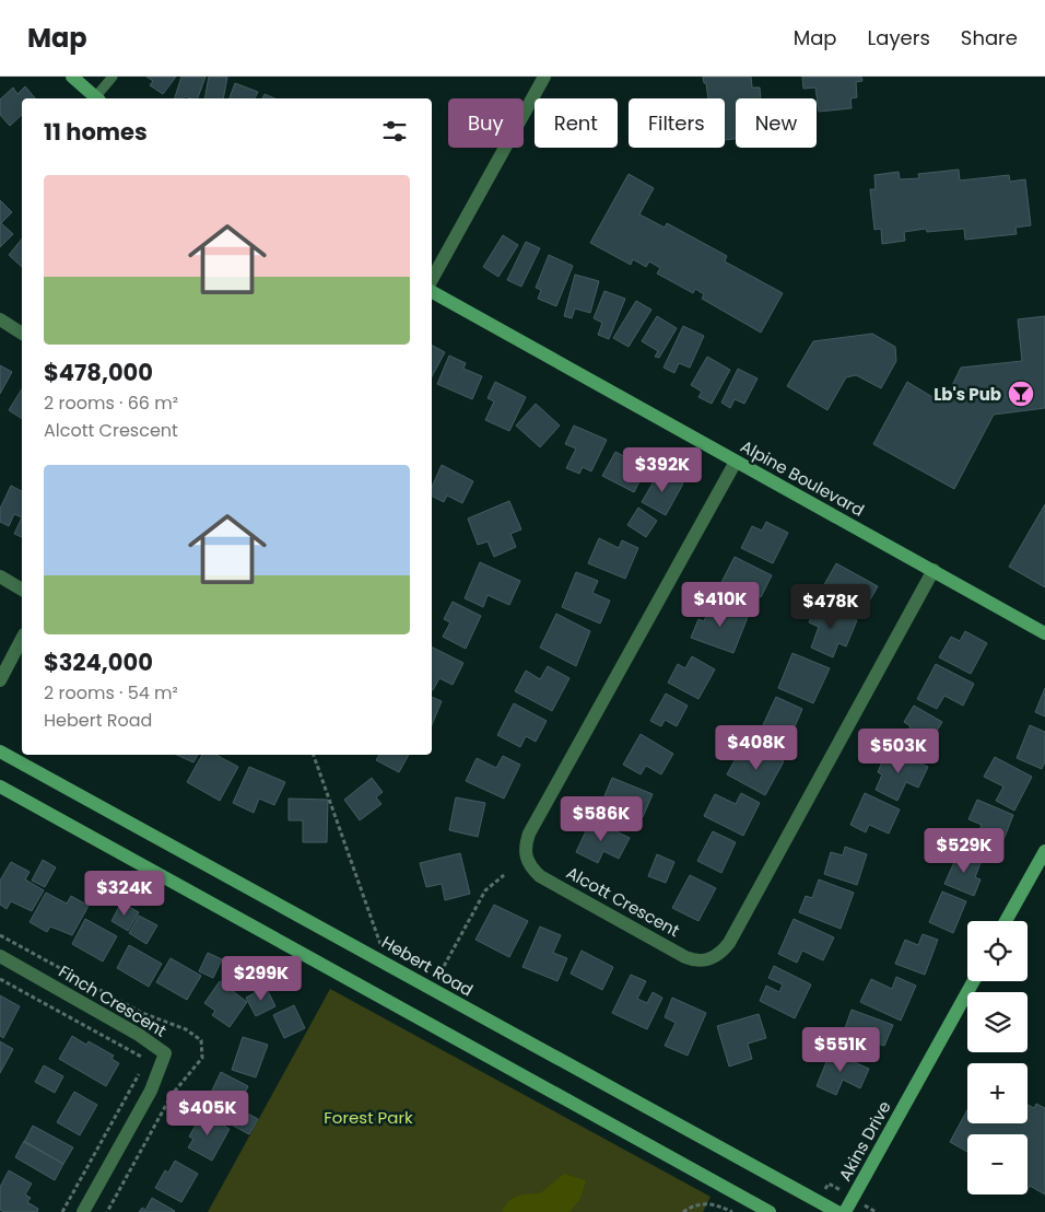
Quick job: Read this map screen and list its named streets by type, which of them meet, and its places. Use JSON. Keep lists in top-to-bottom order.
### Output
{
  "streets": {
    "main road": ["Alpine Boulevard", "Hebert Road", "Akins Drive"],
    "street": ["Alcott Crescent", "Finch Crescent"]
  },
  "crossings": [
    ["Alpine Boulevard", "Alcott Crescent"]
  ],
  "parks": ["Forest Park"],
  "places": {
    "bar": ["Lb's Pub"]
  },
  "page": {
    "header": "Map",
    "nav": ["Map", "Layers", "Share"],
    "chip": [
      "Buy",
      "Rent",
      "Filters",
      "New"
    ],
    "heading": "11 homes",
    "list": [
      {
        "name": "$478,000",
        "note": "2 rooms · 66 m² · Alcott Crescent"
      },
      {
        "name": "$324,000",
        "note": "2 rooms · 54 m² · Hebert Road"
      }
    ],
    "price": [
      "$392K",
      "$410K",
      "$478K",
      "$408K",
      "$503K",
      "$586K",
      "$529K",
      "$324K",
      "$299K",
      "$551K",
      "$405K"
    ],
    "map_buttons": ["+", "−"]
  }
}
